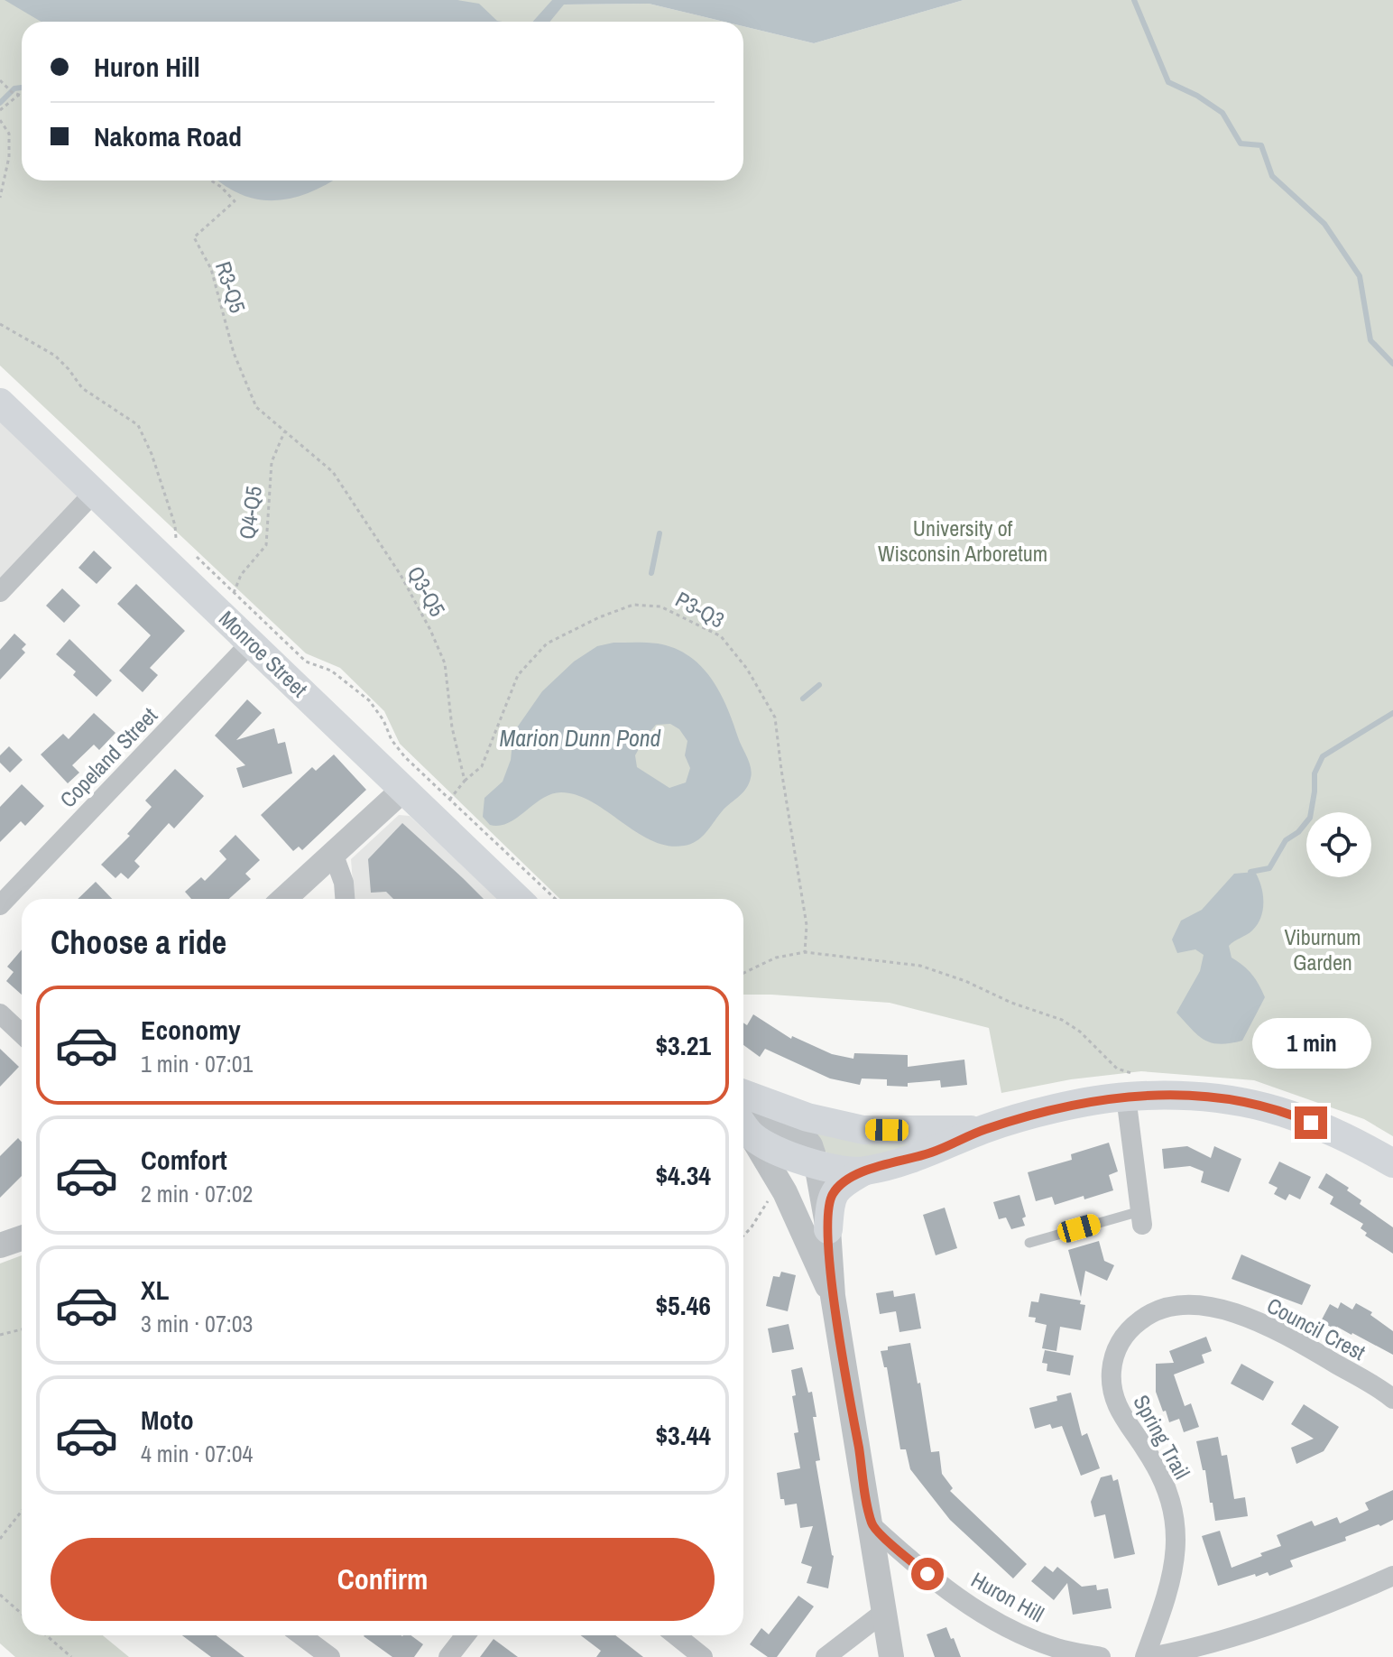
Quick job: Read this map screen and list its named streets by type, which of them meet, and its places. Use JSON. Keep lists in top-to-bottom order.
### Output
{
  "streets": {
    "main road": ["Monroe Street"],
    "street": [
      "Copeland Street",
      "Council Crest",
      "Spring Trail",
      "Huron Hill"
    ],
    "path": [
      "R3-Q5",
      "Q4-Q5",
      "Q3-Q5",
      "P3-Q3"
    ]
  },
  "crossings": [
    ["R3-Q5", "Q4-Q5"],
    ["R3-Q5", "Q3-Q5"],
    ["Q4-Q5", "Q3-Q5"],
    ["Q3-Q5", "P3-Q3"],
    ["Monroe Street", "Copeland Street"],
    ["Council Crest", "Spring Trail"]
  ],
  "water": ["Marion Dunn Pond"],
  "parks": ["University of Wisconsin Arboretum", "Viburnum Garden"],
  "page": {
    "banner": ["Huron Hill", "Nakoma Road"],
    "heading": "Choose a ride",
    "list": [
      {
        "name": "Economy",
        "note": "1 min · 07:01",
        "value": "$3.21"
      },
      {
        "name": "Comfort",
        "note": "2 min · 07:02",
        "value": "$4.34"
      },
      {
        "name": "XL",
        "note": "3 min · 07:03",
        "value": "$5.46"
      },
      {
        "name": "Moto",
        "note": "4 min · 07:04",
        "value": "$3.44"
      }
    ],
    "bubble": "1 min",
    "buttons": "Confirm"
  }
}
